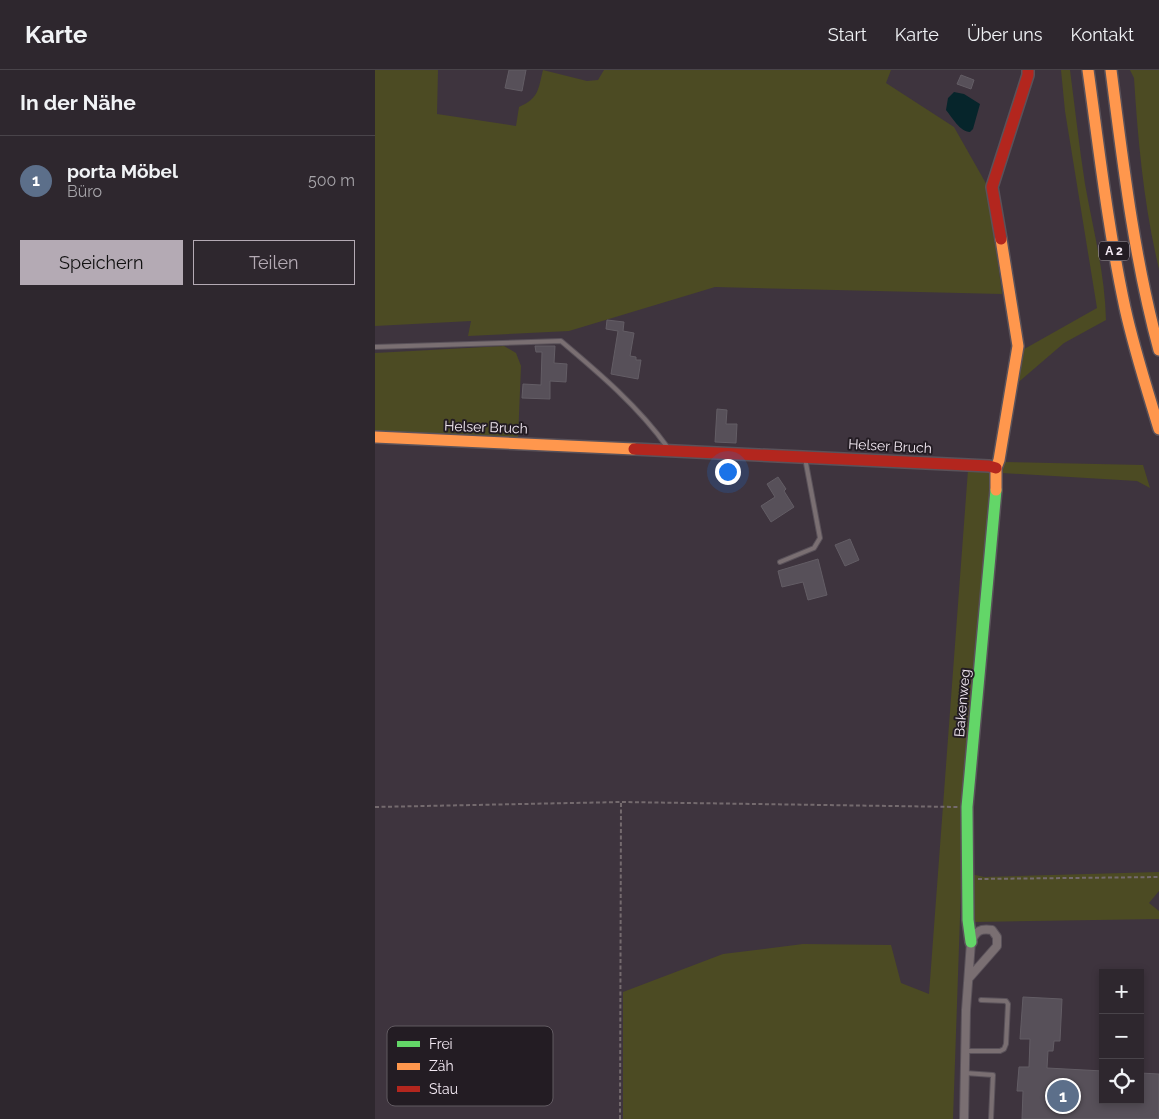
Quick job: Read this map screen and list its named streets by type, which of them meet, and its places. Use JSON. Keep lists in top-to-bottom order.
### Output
{
  "streets": {
    "main road": ["A 2", "Helser Bruch", "Bakenweg"]
  },
  "crossings": [
    ["Helser Bruch", "Bakenweg"]
  ],
  "legend": ["Frei", "Zäh", "Stau"],
  "page": {
    "header": "Karte",
    "nav": [
      "Start",
      "Karte",
      "Über uns",
      "Kontakt"
    ],
    "heading": "In der Nähe",
    "list": [
      {
        "mark": "1",
        "name": "porta Möbel",
        "note": "Büro",
        "value": "500 m"
      }
    ],
    "buttons": ["Speichern", "Teilen"],
    "map_buttons": ["+", "−"],
    "pins": "1"
  }
}
